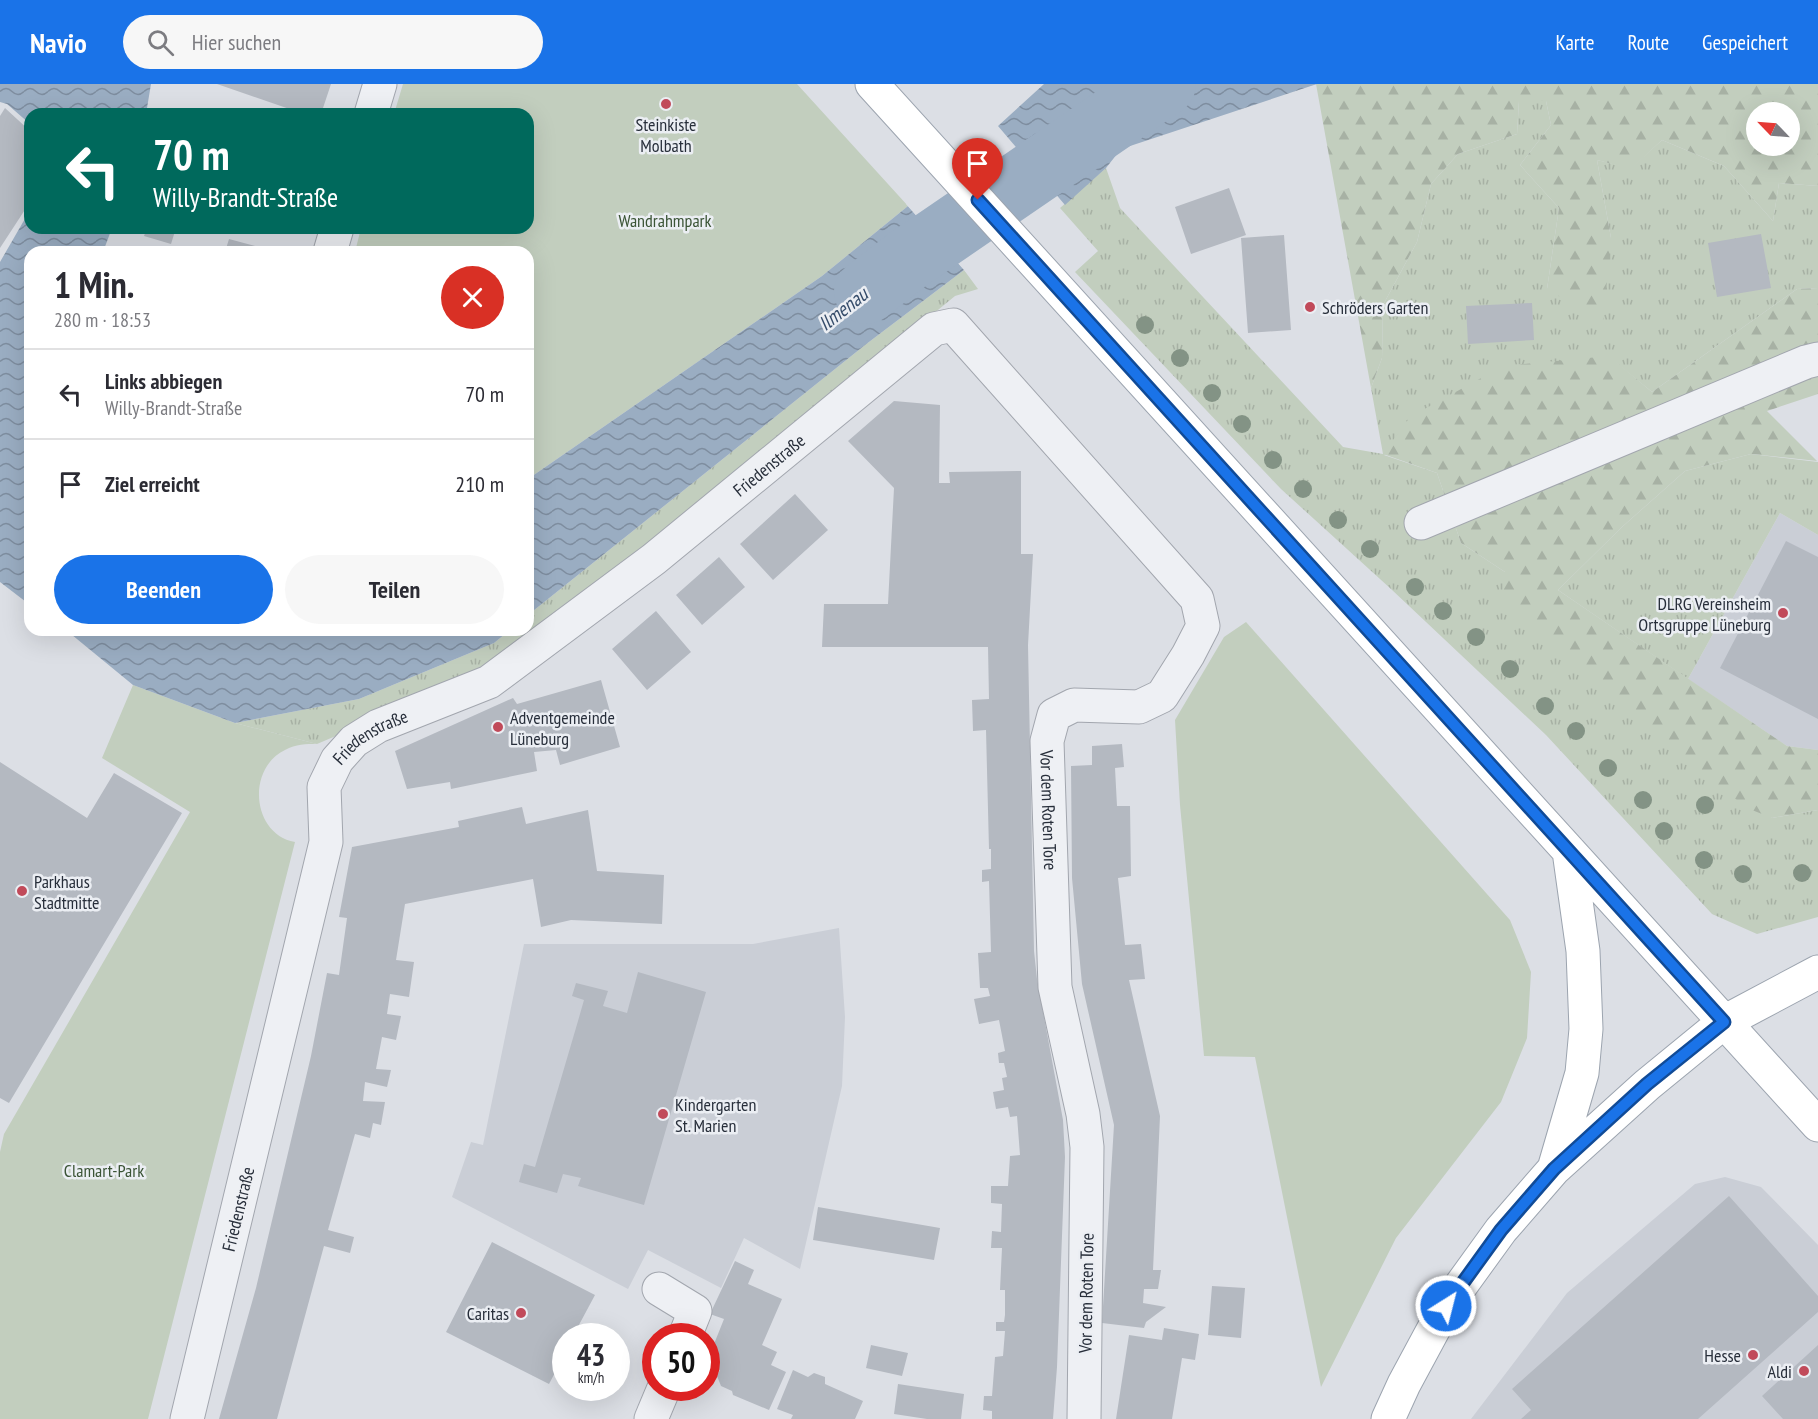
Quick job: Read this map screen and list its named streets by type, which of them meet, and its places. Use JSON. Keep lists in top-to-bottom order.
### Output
{
  "streets": {
    "street": ["Friedenstraße", "Vor dem Roten Tore"]
  },
  "crossings": [
    ["Friedenstraße", "Vor dem Roten Tore"]
  ],
  "water": ["Ilmenau"],
  "parks": ["Wandrahmpark", "Clamart-Park"],
  "places": [
    "Steinkiste Molbath",
    "Schröders Garten",
    "DLRG Vereinsheim Ortsgruppe Lüneburg",
    "Adventgemeinde Lüneburg",
    "Parkhaus Stadtmitte",
    "Kindergarten St. Marien",
    "Caritas",
    "Hesse",
    "Aldi"
  ],
  "north": "top left",
  "page": {
    "header": "Navio",
    "search": "Hier suchen",
    "nav": ["Karte", "Route", "Gespeichert"],
    "turn": ["70 m", "Willy-Brandt-Straße"],
    "heading": ["1 Min.", "280 m · 18:53"],
    "list": [
      {
        "name": "Links abbiegen",
        "note": "Willy-Brandt-Straße",
        "value": "70 m"
      },
      {
        "name": "Ziel erreicht",
        "value": "210 m"
      }
    ],
    "buttons": ["Beenden", "Teilen"],
    "speed": "43 km/h",
    "limit": "50"
  }
}
